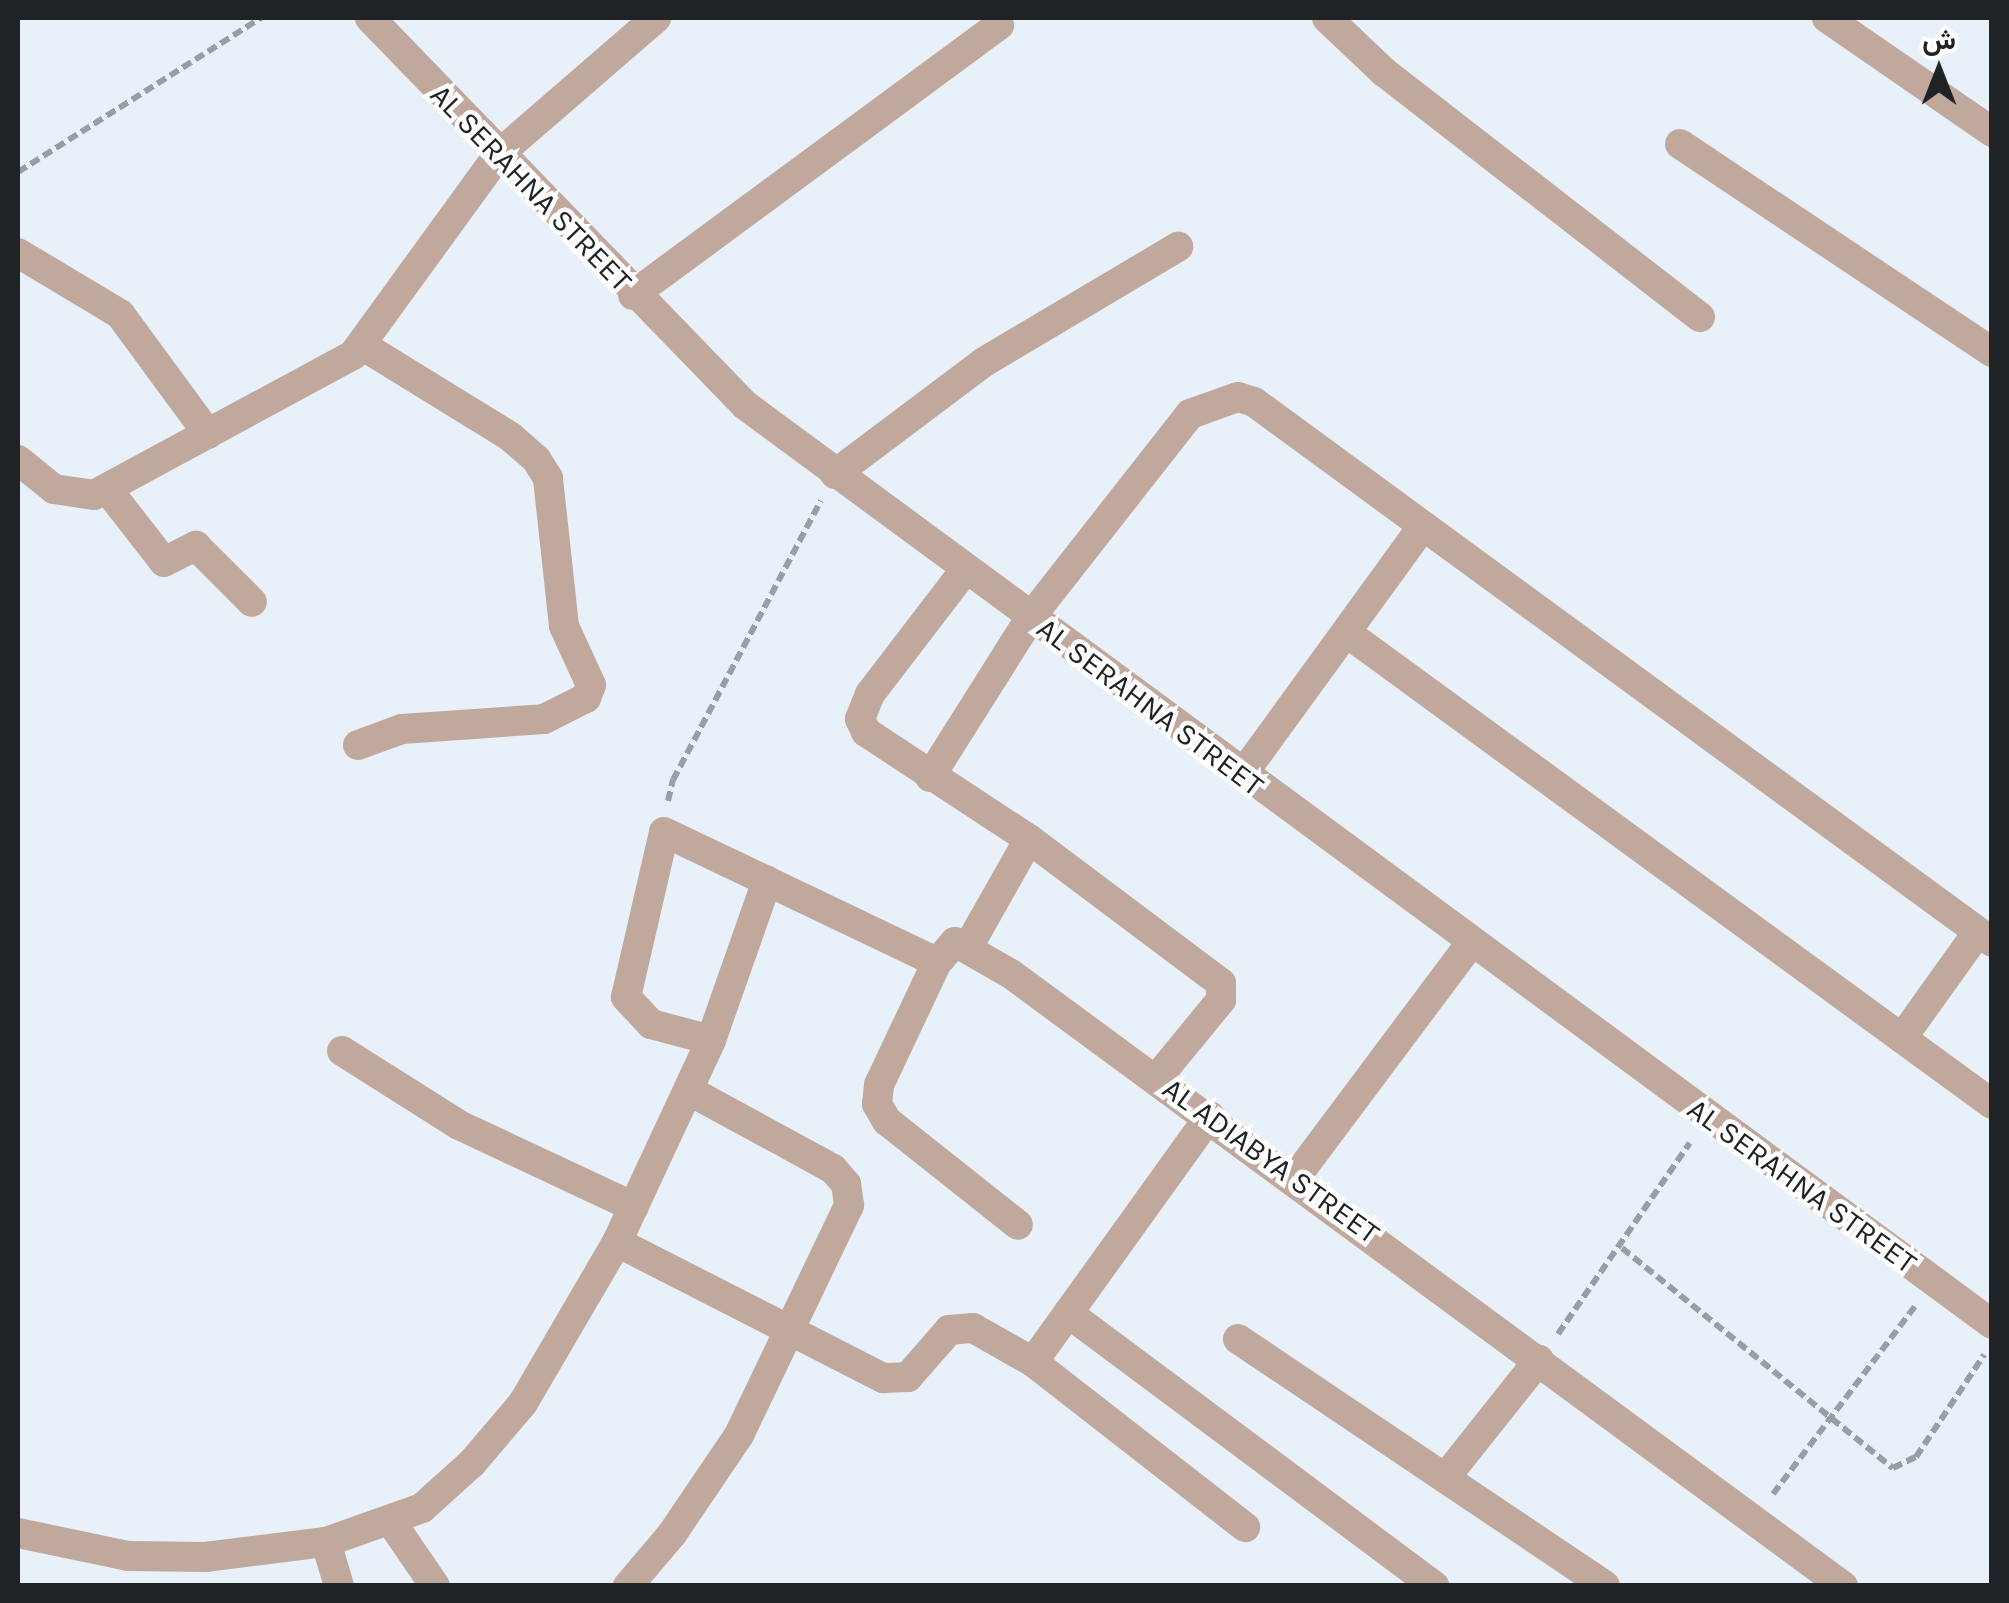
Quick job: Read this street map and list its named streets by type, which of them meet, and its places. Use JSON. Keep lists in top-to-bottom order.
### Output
{
  "streets": {
    "street": ["AL SERAHNA STREET", "AL ADIABYA STREET"]
  },
  "north": "top"
}
